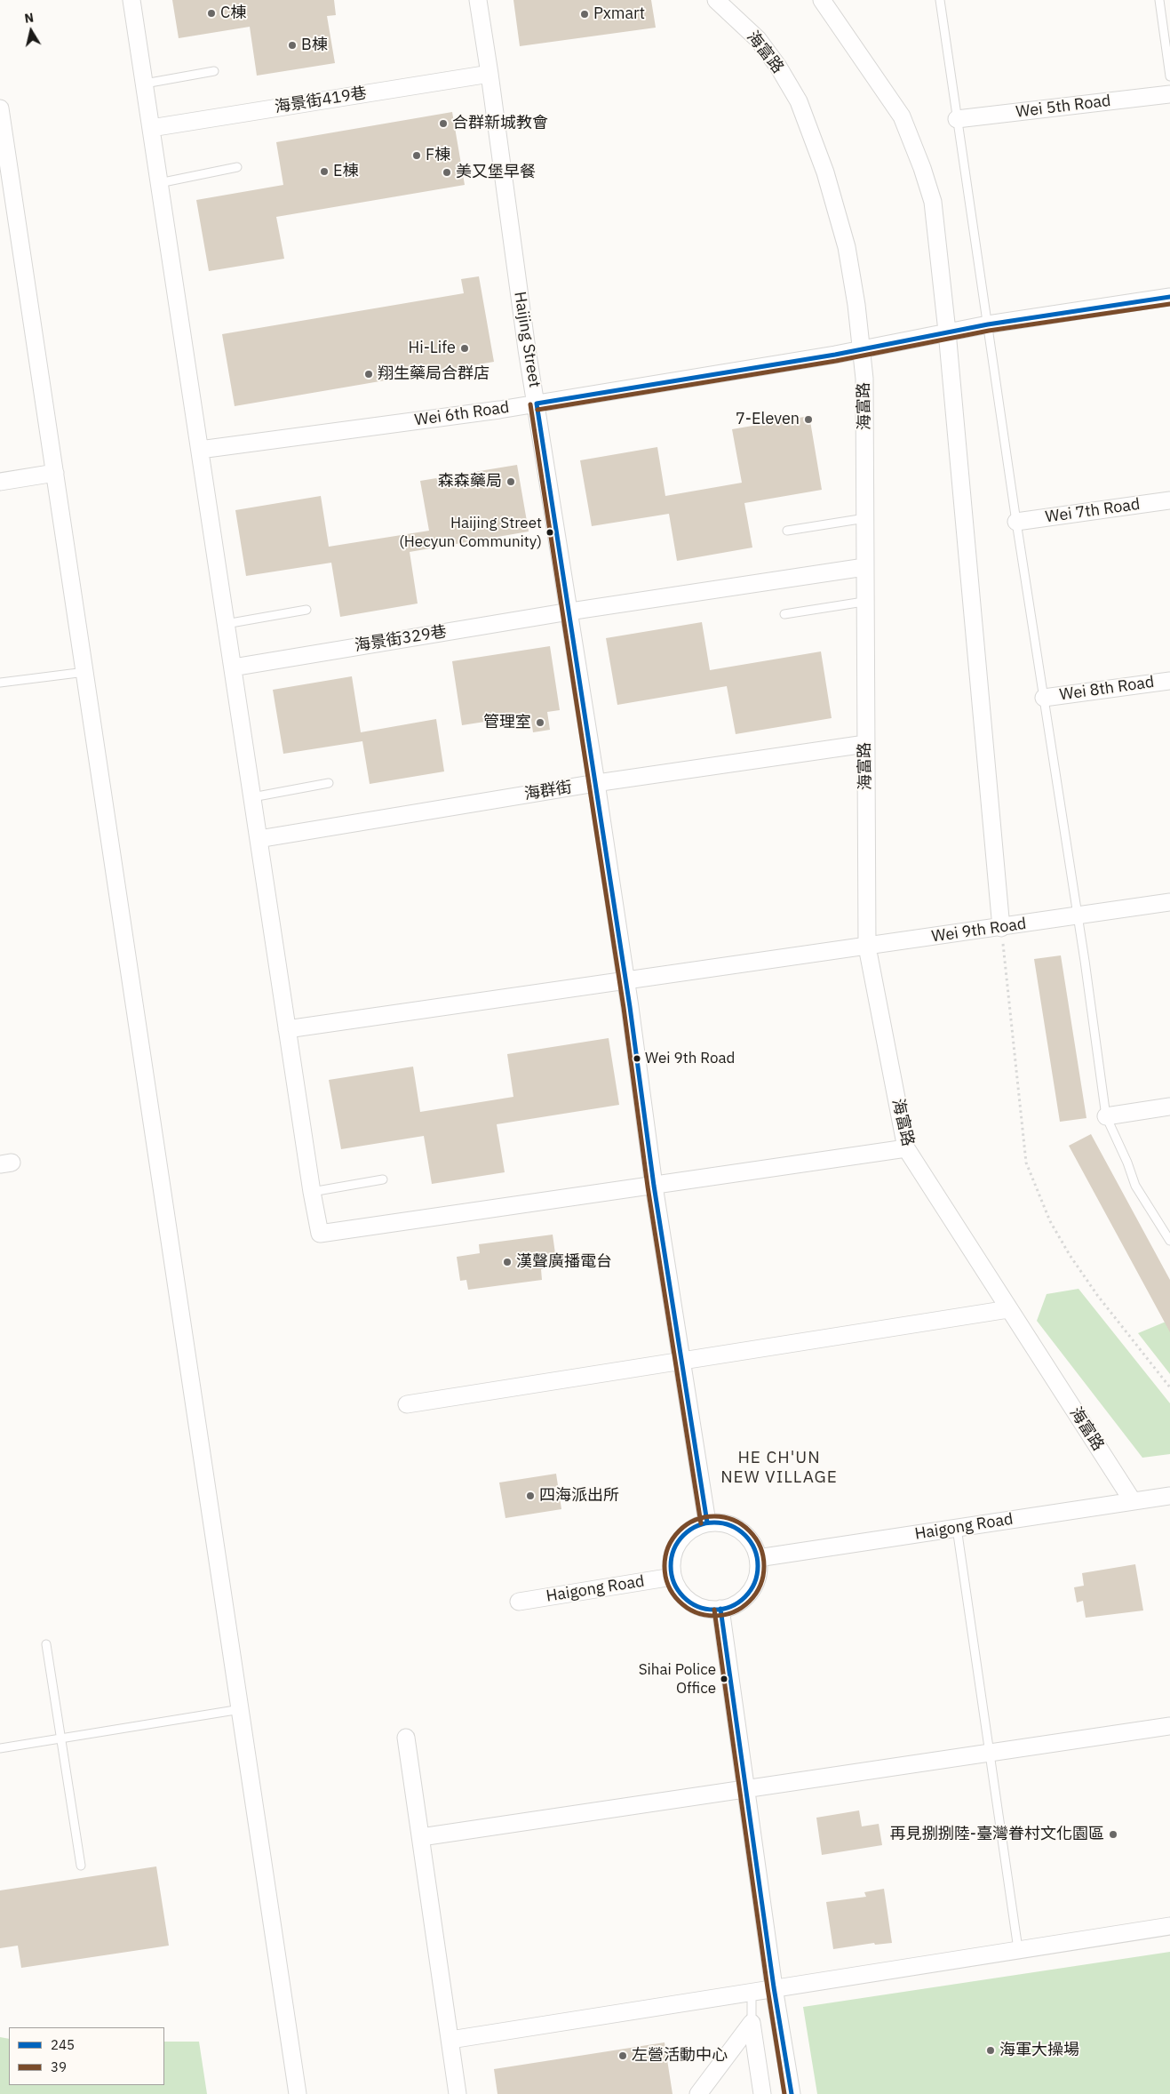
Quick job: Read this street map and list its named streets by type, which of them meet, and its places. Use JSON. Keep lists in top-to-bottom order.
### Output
{
  "streets": {
    "street": [
      "海富路",
      "海景街419巷",
      "Wei 5th Road",
      "Haijing Street",
      "Wei 6th Road",
      "Wei 7th Road",
      "海景街329巷",
      "Wei 8th Road",
      "海群街",
      "Wei 9th Road",
      "Haigong Road"
    ]
  },
  "crossings": [
    ["海富路", "Wei 6th Road"],
    ["海富路", "海景街329巷"],
    ["海富路", "海群街"],
    ["海富路", "Wei 9th Road"],
    ["海富路", "Haigong Road"],
    ["海景街419巷", "Haijing Street"],
    ["Haijing Street", "Wei 6th Road"],
    ["Haijing Street", "海景街329巷"],
    ["Haijing Street", "海群街"],
    ["Haijing Street", "Wei 9th Road"],
    ["Haijing Street", "Haigong Road"]
  ],
  "districts": ["HE CH'UN NEW VILLAGE"],
  "places": [
    "C棟",
    "Pxmart",
    "B棟",
    "合群新城教會",
    "F棟",
    "E棟",
    "美又堡早餐",
    "Hi-Life",
    "翔生藥局合群店",
    "7-Eleven",
    "森森藥局",
    "Haijing Street (Hecyun Community)",
    "管理室",
    "Wei 9th Road",
    "漢聲廣播電台",
    "四海派出所",
    "Sihai Police Office",
    "再見捌捌陸-臺灣眷村文化園區",
    "海軍大操場",
    "左營活動中心"
  ],
  "lines": ["transit line 245", "transit line 39"],
  "legend": ["245", "39"],
  "north": "top"
}
